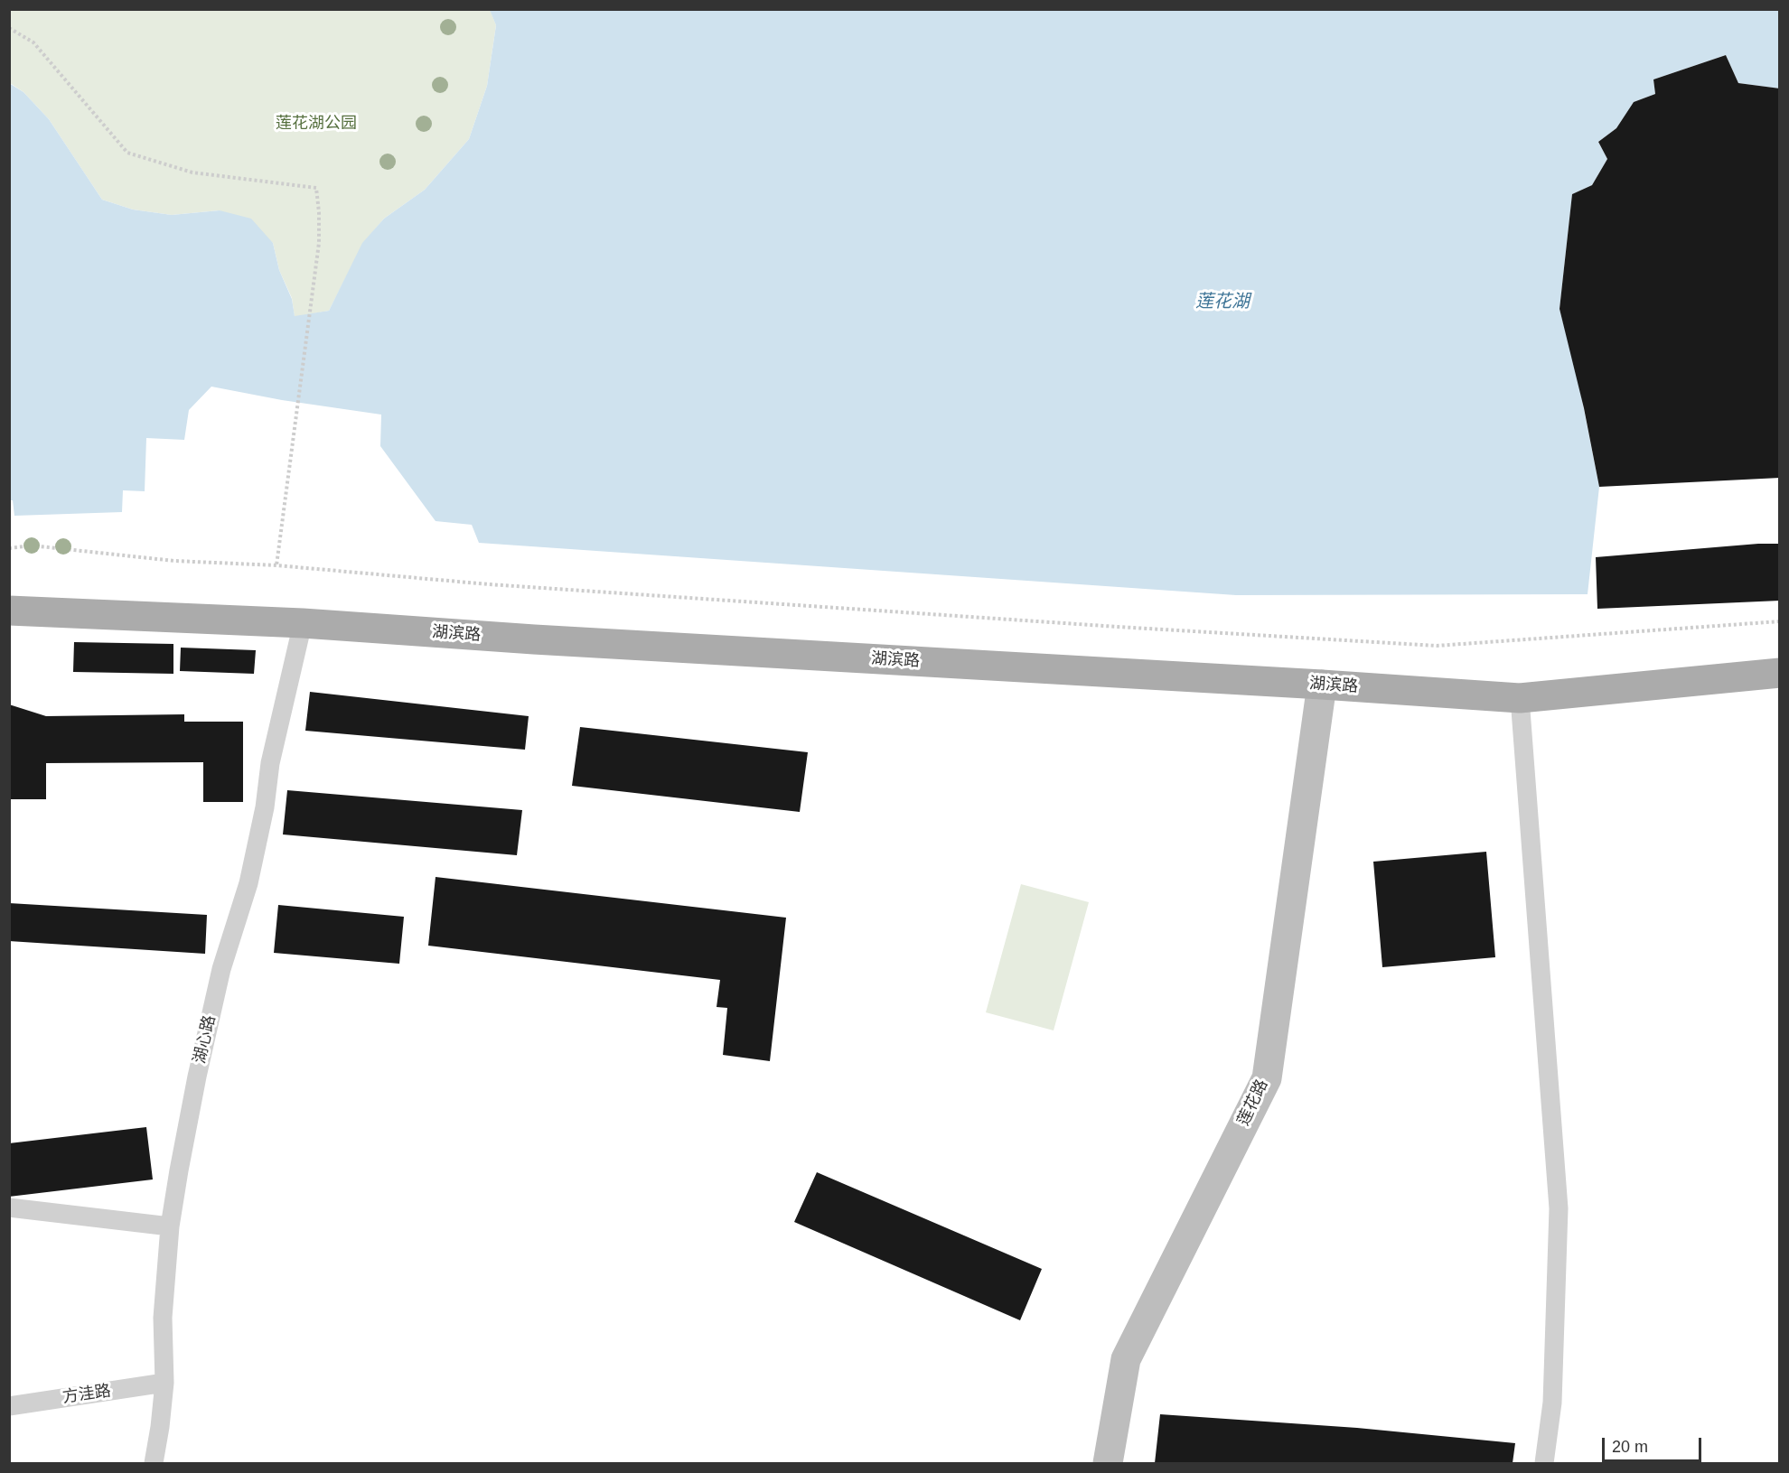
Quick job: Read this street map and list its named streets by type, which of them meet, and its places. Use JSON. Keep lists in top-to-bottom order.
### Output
{
  "streets": {
    "main road": ["湖滨路", "莲花路"],
    "lane": ["湖心路", "方洼路"]
  },
  "crossings": [
    ["湖滨路", "湖心路"],
    ["湖滨路", "莲花路"],
    ["湖心路", "方洼路"]
  ],
  "water": ["莲花湖"],
  "parks": ["莲花湖公园"],
  "scale_bar": "20 m"
}
